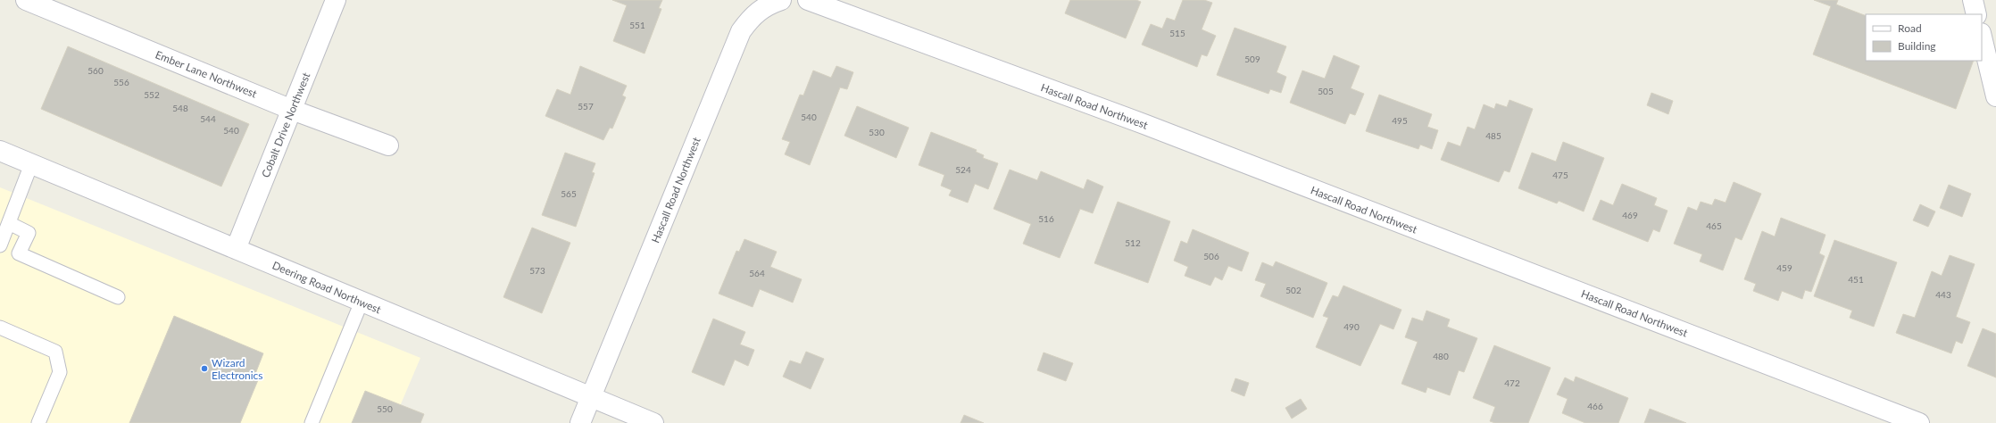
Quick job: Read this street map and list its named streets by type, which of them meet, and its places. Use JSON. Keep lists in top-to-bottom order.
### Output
{
  "streets": {
    "street": [
      "Ember Lane Northwest",
      "Hascall Road Northwest",
      "Cobalt Drive Northwest",
      "Deering Road Northwest"
    ]
  },
  "crossings": [
    ["Ember Lane Northwest", "Cobalt Drive Northwest"],
    ["Hascall Road Northwest", "Deering Road Northwest"],
    ["Cobalt Drive Northwest", "Deering Road Northwest"]
  ],
  "places": ["Wizard Electronics"],
  "house_numbers": [
    "551",
    "515",
    "509",
    "560",
    "556",
    "505",
    "552",
    "557",
    "548",
    "540",
    "544",
    "495",
    "540",
    "530",
    "485",
    "524",
    "475",
    "565",
    "469",
    "516",
    "465",
    "512",
    "506",
    "459",
    "573",
    "564",
    "451",
    "502",
    "443",
    "490",
    "480",
    "472",
    "466",
    "550"
  ],
  "legend": ["Road", "Building"]
}
